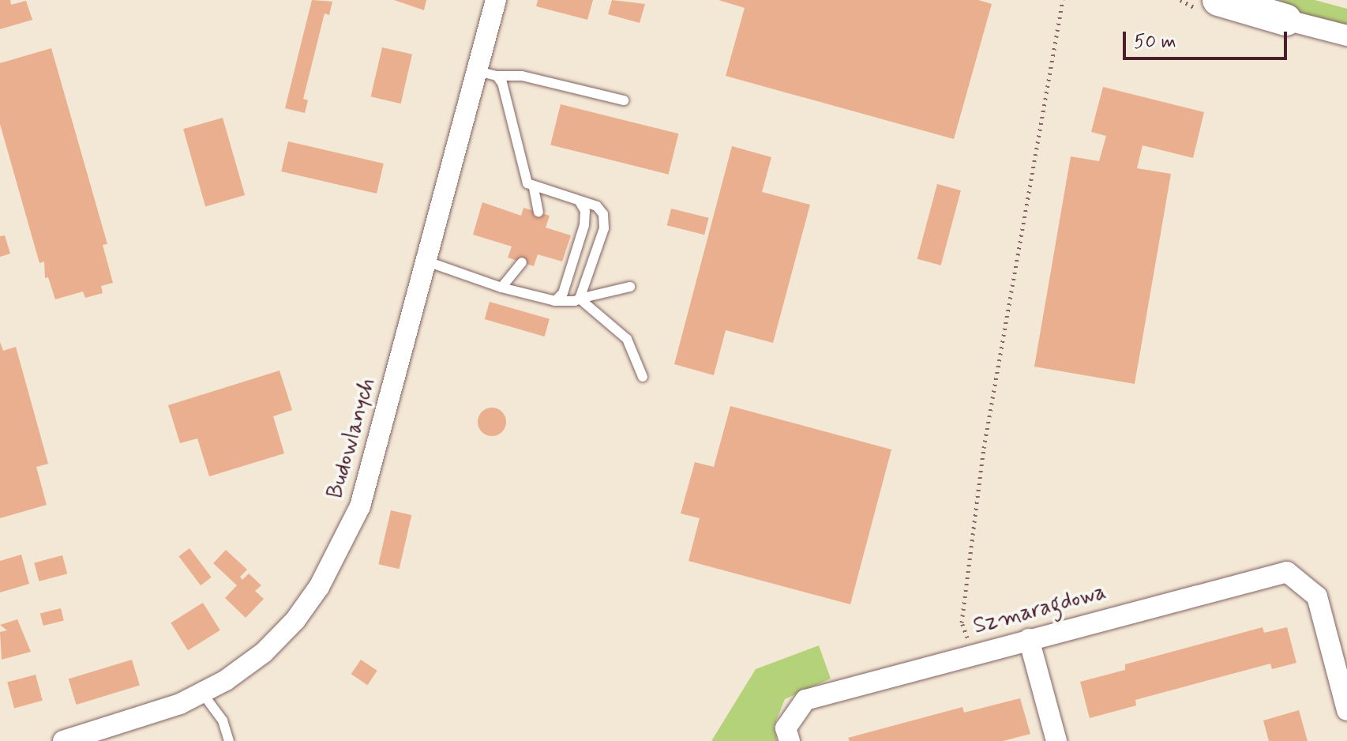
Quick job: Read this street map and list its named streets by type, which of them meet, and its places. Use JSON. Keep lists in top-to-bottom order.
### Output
{
  "streets": {
    "street": ["Budowlanych", "Szmaragdowa"]
  },
  "scale_bar": "50 m"
}
